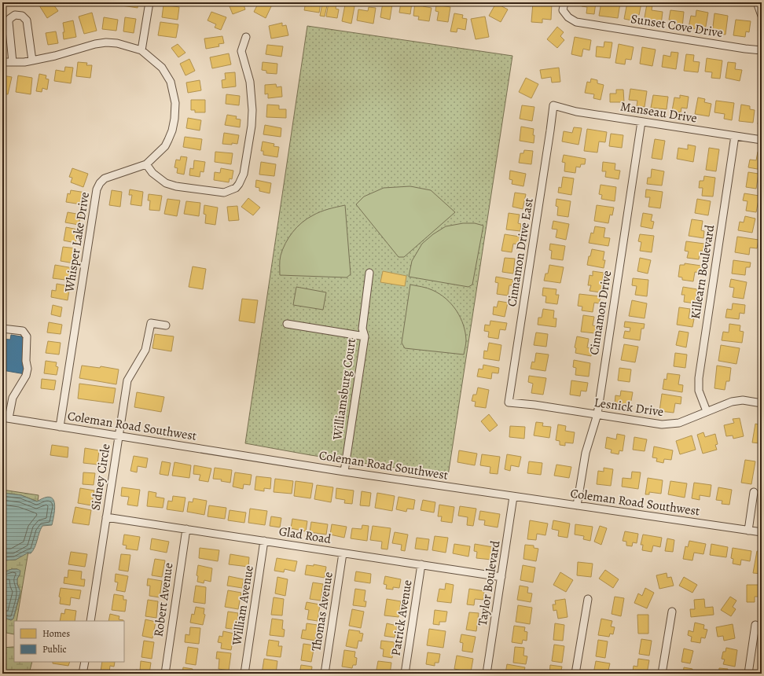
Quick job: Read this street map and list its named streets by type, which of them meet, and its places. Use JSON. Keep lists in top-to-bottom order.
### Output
{
  "streets": {
    "street": [
      "Sunset Cove Drive",
      "Manseau Drive",
      "Whisper Lake Drive",
      "Cinnamon Drive East",
      "Killearn Boulevard",
      "Cinnamon Drive",
      "Williamsburg Court",
      "Lesnick Drive",
      "Coleman Road Southwest",
      "Sidney Circle",
      "Glad Road",
      "Taylor Boulevard",
      "Robert Avenue",
      "William Avenue",
      "Thomas Avenue",
      "Patrick Avenue"
    ]
  },
  "crossings": [
    ["Manseau Drive", "Cinnamon Drive East"],
    ["Manseau Drive", "Killearn Boulevard"],
    ["Manseau Drive", "Cinnamon Drive"],
    ["Whisper Lake Drive", "Coleman Road Southwest"],
    ["Cinnamon Drive East", "Lesnick Drive"],
    ["Killearn Boulevard", "Lesnick Drive"],
    ["Cinnamon Drive", "Lesnick Drive"],
    ["Cinnamon Drive", "Coleman Road Southwest"],
    ["Williamsburg Court", "Coleman Road Southwest"],
    ["Coleman Road Southwest", "Sidney Circle"],
    ["Coleman Road Southwest", "Taylor Boulevard"],
    ["Sidney Circle", "Glad Road"],
    ["Glad Road", "Taylor Boulevard"],
    ["Glad Road", "Robert Avenue"],
    ["Glad Road", "William Avenue"],
    ["Glad Road", "Thomas Avenue"],
    ["Glad Road", "Patrick Avenue"]
  ],
  "legend": ["Homes", "Public"]
}
